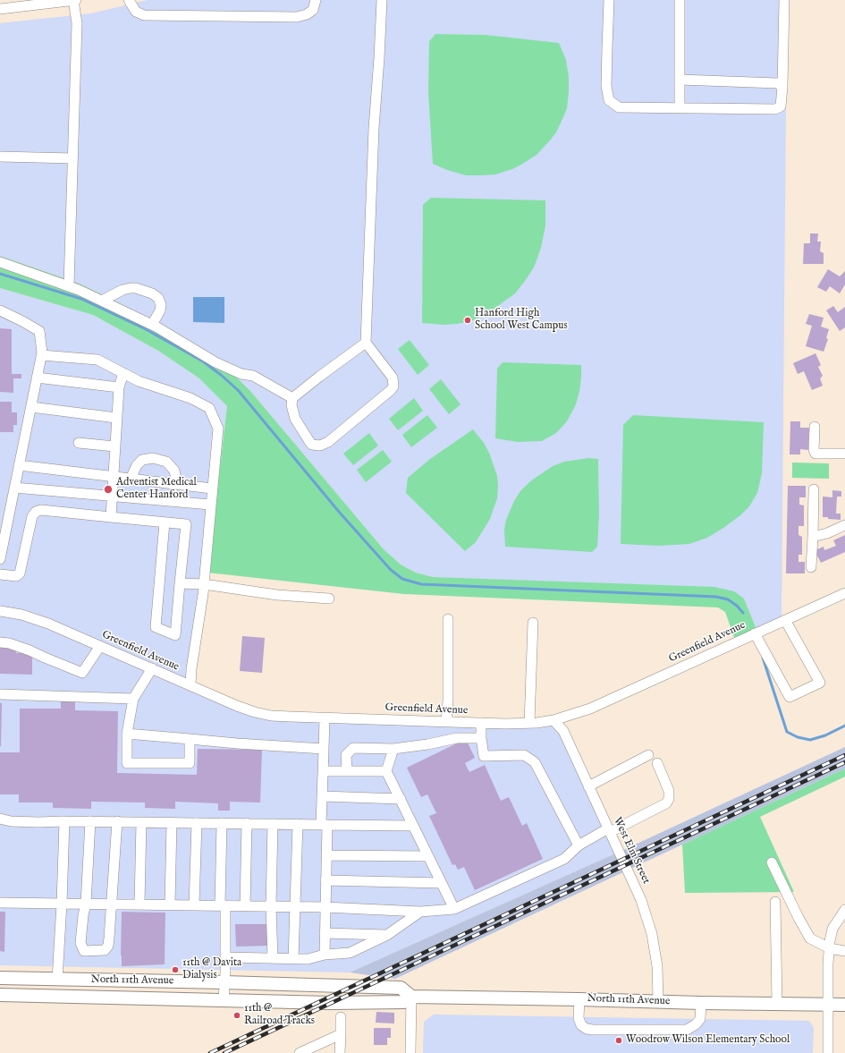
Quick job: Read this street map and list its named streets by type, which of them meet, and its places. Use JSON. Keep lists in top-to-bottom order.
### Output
{
  "streets": {
    "main road": ["North 11th Avenue"],
    "street": ["Greenfield Avenue", "West Elm Street"]
  },
  "crossings": [
    ["Greenfield Avenue", "West Elm Street"],
    ["West Elm Street", "North 11th Avenue"]
  ],
  "places": [
    "Hanford High School West Campus",
    "Adventist Medical Center Hanford",
    "11th @ Davita Dialysis",
    "11th @ Railroad Tracks",
    "Woodrow Wilson Elementary School"
  ]
}
